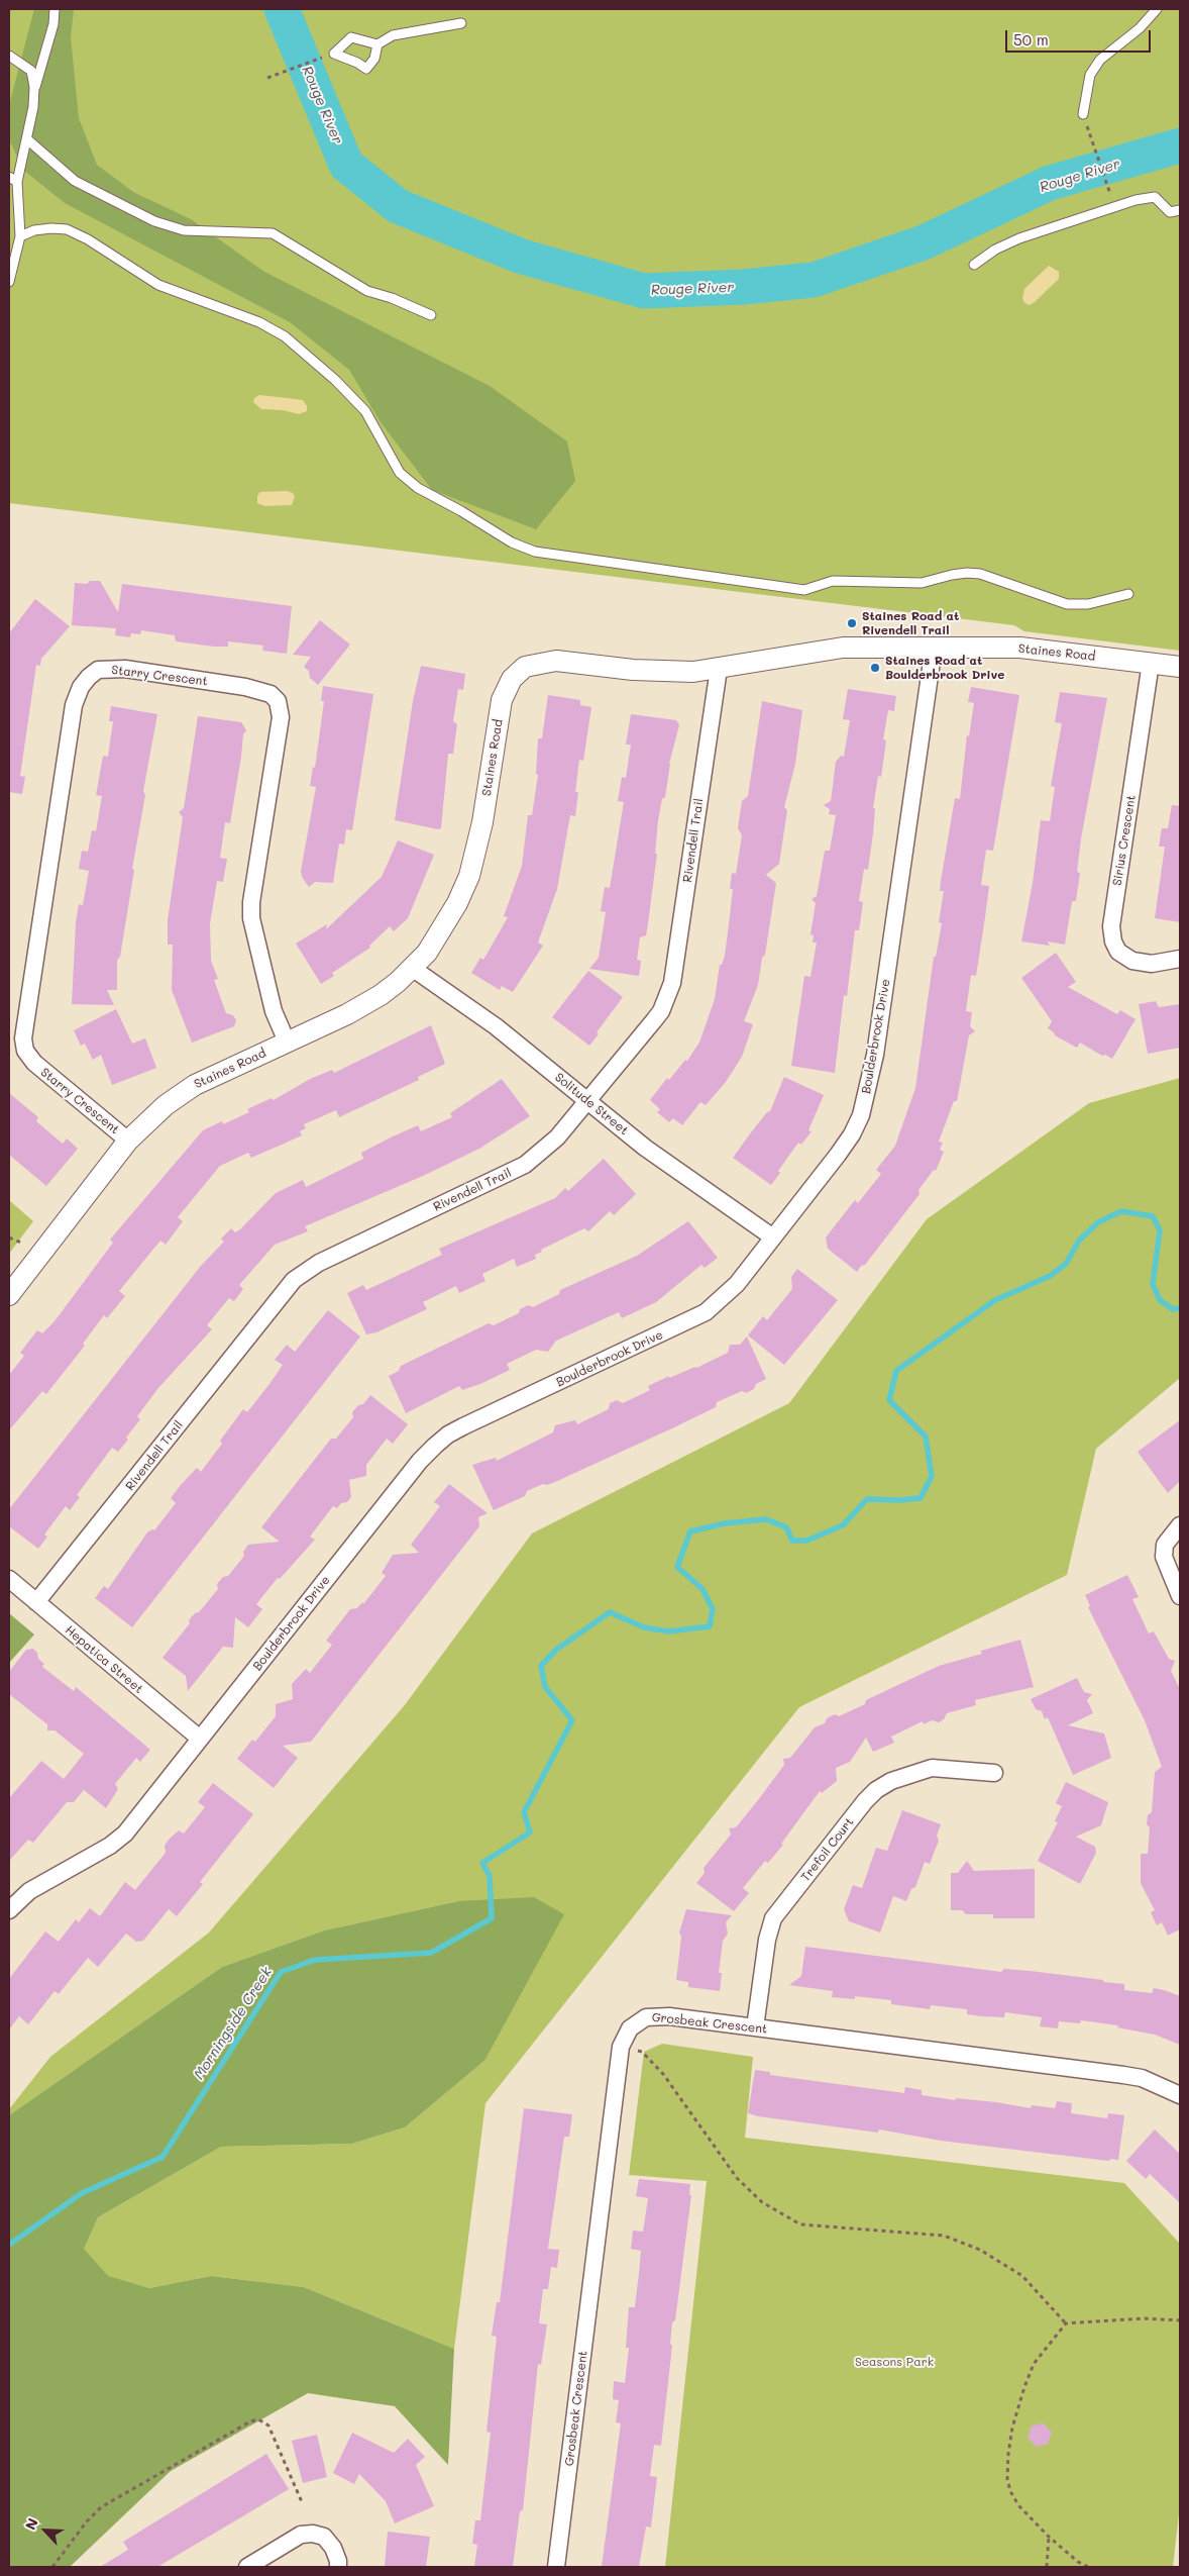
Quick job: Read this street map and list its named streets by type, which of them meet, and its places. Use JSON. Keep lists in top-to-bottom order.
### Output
{
  "streets": {
    "street": [
      "Staines Road",
      "Starry Crescent",
      "Rivendell Trail",
      "Sirius Crescent",
      "Boulderbrook Drive",
      "Solitude Street",
      "Hepatica Street",
      "Trefoil Court",
      "Grosbeak Crescent"
    ]
  },
  "crossings": [
    ["Staines Road", "Starry Crescent"],
    ["Staines Road", "Rivendell Trail"],
    ["Staines Road", "Sirius Crescent"],
    ["Staines Road", "Boulderbrook Drive"],
    ["Staines Road", "Solitude Street"],
    ["Rivendell Trail", "Solitude Street"],
    ["Rivendell Trail", "Hepatica Street"],
    ["Boulderbrook Drive", "Solitude Street"],
    ["Boulderbrook Drive", "Hepatica Street"],
    ["Trefoil Court", "Grosbeak Crescent"]
  ],
  "water": ["Rouge River", "Morningside Creek"],
  "parks": ["Seasons Park"],
  "places": ["Staines Road at Rivendell Trail", "Staines Road at Boulderbrook Drive"],
  "scale_bar": "50 m",
  "north": "top left"
}
